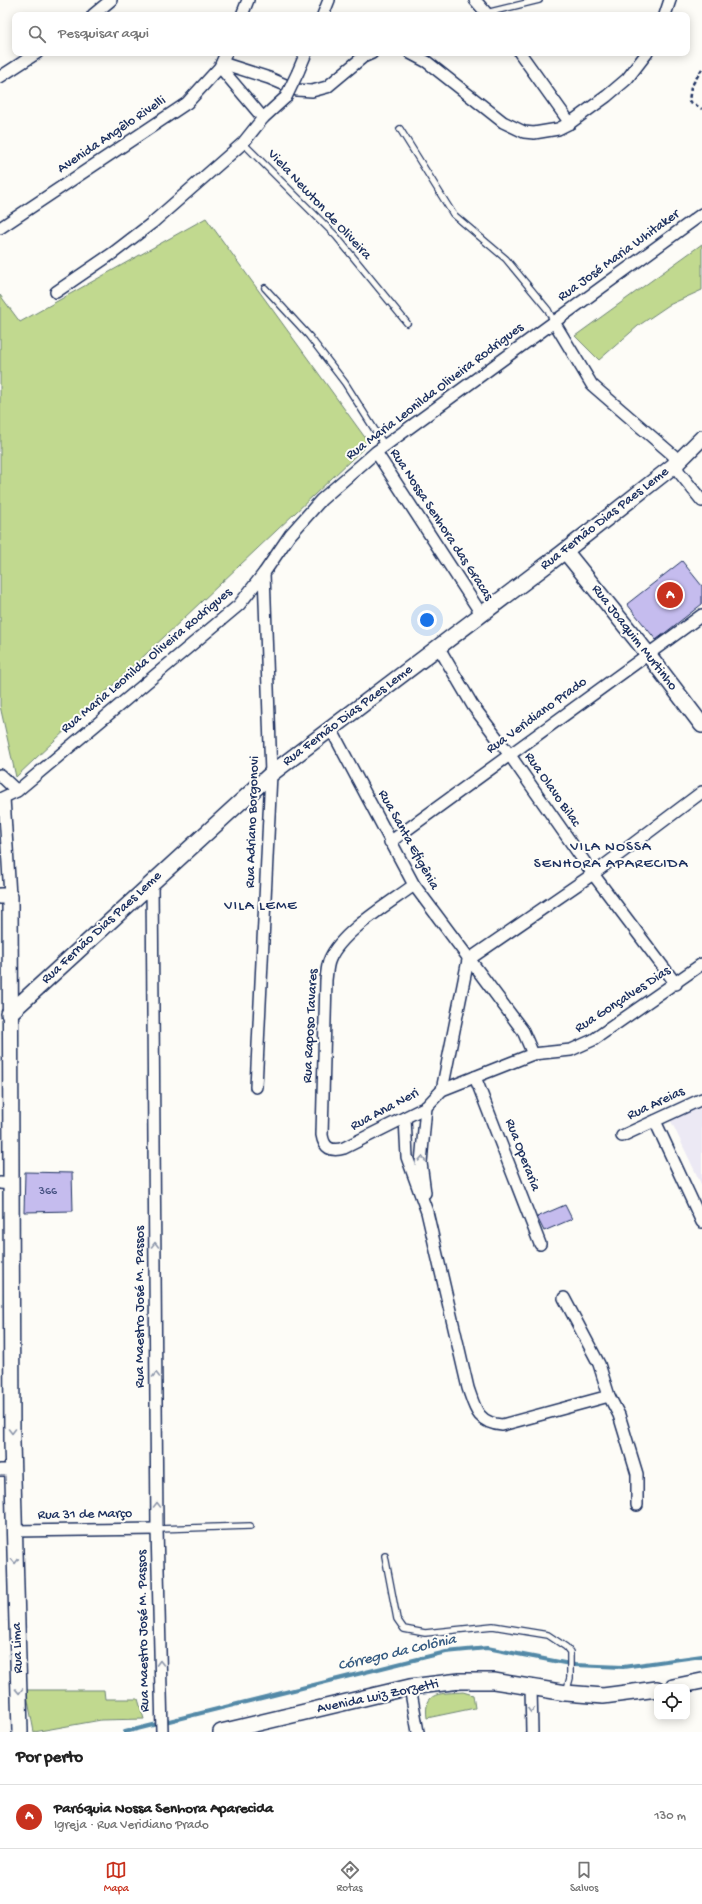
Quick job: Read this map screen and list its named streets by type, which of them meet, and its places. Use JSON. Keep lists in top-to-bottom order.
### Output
{
  "streets": {
    "main road": [
      "Rua Fernão Dias Paes Leme",
      "Rua Joaquim Murtinho",
      "Rua Lima",
      "Avenida Luiz Zorzetti"
    ],
    "street": [
      "Avenida Angêlo Rivelli",
      "Rua José Maria Whitaker",
      "Rua Maria Leonilda Oliveira Rodrigues",
      "Rua Nossa Senhora das Gracas",
      "Rua Veridiano Prado",
      "Rua Olavo Bilac",
      "Rua Adriano Borgonovi",
      "Rua Santa Efigênia",
      "Rua Gonçalves Dias",
      "Rua Raposo Tavares",
      "Rua Areias",
      "Rua Ana Neri",
      "Rua Operaria",
      "Rua Maestro José M. Passos",
      "Rua 31 de Março"
    ],
    "lane": ["Viela Newton de Oliveira"]
  },
  "crossings": [
    ["Rua José Maria Whitaker", "Rua Maria Leonilda Oliveira Rodrigues"],
    ["Rua Maria Leonilda Oliveira Rodrigues", "Rua Nossa Senhora das Gracas"],
    ["Rua Maria Leonilda Oliveira Rodrigues", "Rua Adriano Borgonovi"],
    ["Rua Maria Leonilda Oliveira Rodrigues", "Rua Lima"],
    ["Rua Fernão Dias Paes Leme", "Rua Nossa Senhora das Gracas"],
    ["Rua Fernão Dias Paes Leme", "Rua Joaquim Murtinho"],
    ["Rua Fernão Dias Paes Leme", "Rua Olavo Bilac"],
    ["Rua Fernão Dias Paes Leme", "Rua Adriano Borgonovi"],
    ["Rua Fernão Dias Paes Leme", "Rua Santa Efigênia"],
    ["Rua Fernão Dias Paes Leme", "Rua Maestro José M. Passos"],
    ["Rua Fernão Dias Paes Leme", "Rua Lima"],
    ["Rua Joaquim Murtinho", "Rua Veridiano Prado"],
    ["Rua Veridiano Prado", "Rua Olavo Bilac"],
    ["Rua Veridiano Prado", "Rua Santa Efigênia"],
    ["Rua Olavo Bilac", "Rua Gonçalves Dias"],
    ["Rua Santa Efigênia", "Rua Gonçalves Dias"],
    ["Rua Santa Efigênia", "Rua Raposo Tavares"],
    ["Rua Santa Efigênia", "Rua Ana Neri"],
    ["Rua Gonçalves Dias", "Rua Ana Neri"],
    ["Rua Raposo Tavares", "Rua Ana Neri"],
    ["Rua Ana Neri", "Rua Operaria"],
    ["Rua Maestro José M. Passos", "Rua 31 de Março"],
    ["Rua 31 de Março", "Rua Lima"]
  ],
  "one_way": ["Rua Maestro José M. Passos", "Rua Lima"],
  "districts": ["VILA NOSSA SENHORA APARECIDA", "VILA LEME"],
  "water": ["Córrego da Colônia"],
  "house_numbers": ["366"],
  "page": {
    "search": "Pesquisar aqui",
    "pins": "A",
    "heading": "Por perto",
    "list": [
      {
        "mark": "A",
        "name": "Paróquia Nossa Senhora Aparecida",
        "note": "Igreja · Rua Veridiano Prado",
        "value": "130 m"
      }
    ],
    "nav": ["Mapa", "Rotas", "Salvos"]
  }
}
